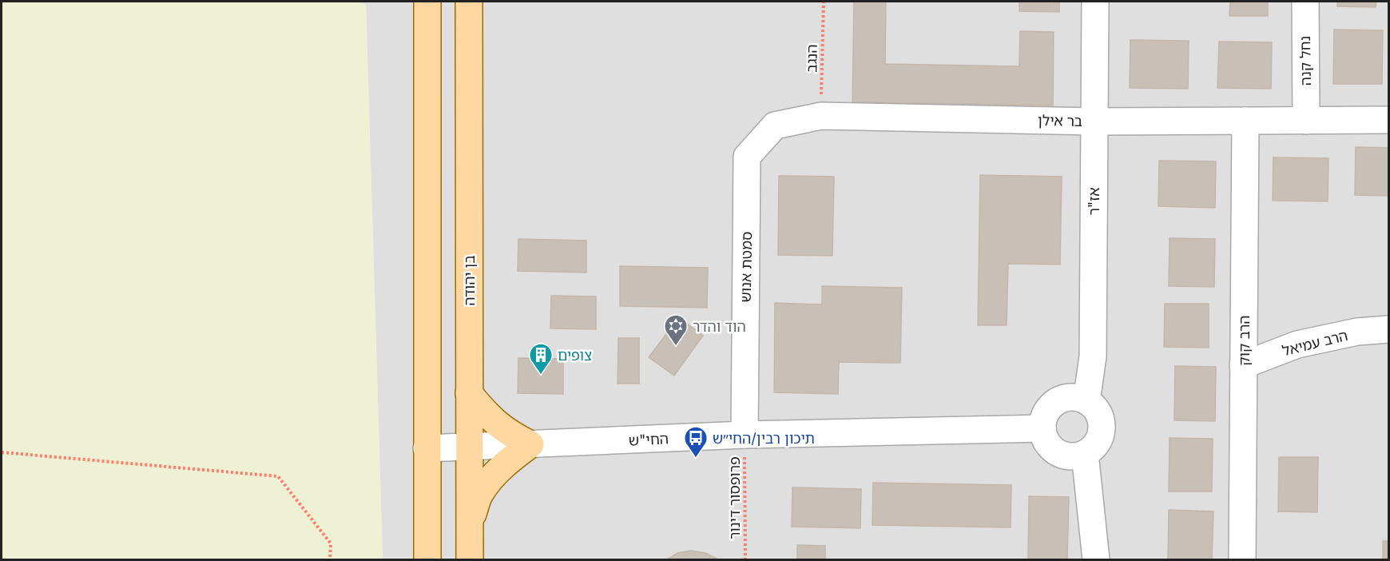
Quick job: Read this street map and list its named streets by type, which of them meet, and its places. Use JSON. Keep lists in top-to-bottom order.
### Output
{
  "streets": {
    "main road": ["בן יהודה"],
    "street": [
      "נחל קנה",
      "בר אילן",
      "אז\"ר",
      "סמטת אנוש",
      "הרב קוק",
      "הרב עמיאל",
      "החי\"ש"
    ],
    "path": ["הנגב", "פרופסור דינור"]
  },
  "crossings": [
    ["הנגב", "בר אילן"],
    ["נחל קנה", "בר אילן"],
    ["בר אילן", "אז\"ר"],
    ["בר אילן", "סמטת אנוש"],
    ["בר אילן", "הרב קוק"],
    ["אז\"ר", "החי\"ש"],
    ["סמטת אנוש", "החי\"ש"],
    ["סמטת אנוש", "פרופסור דינור"],
    ["בן יהודה", "החי\"ש"],
    ["הרב קוק", "הרב עמיאל"],
    ["החי\"ש", "פרופסור דינור"]
  ],
  "places": {
    "synagogue": ["הוד והדר"],
    "building": ["צופים"],
    "bus stop": ["תיכון רבין/החי״ש"]
  }
}
